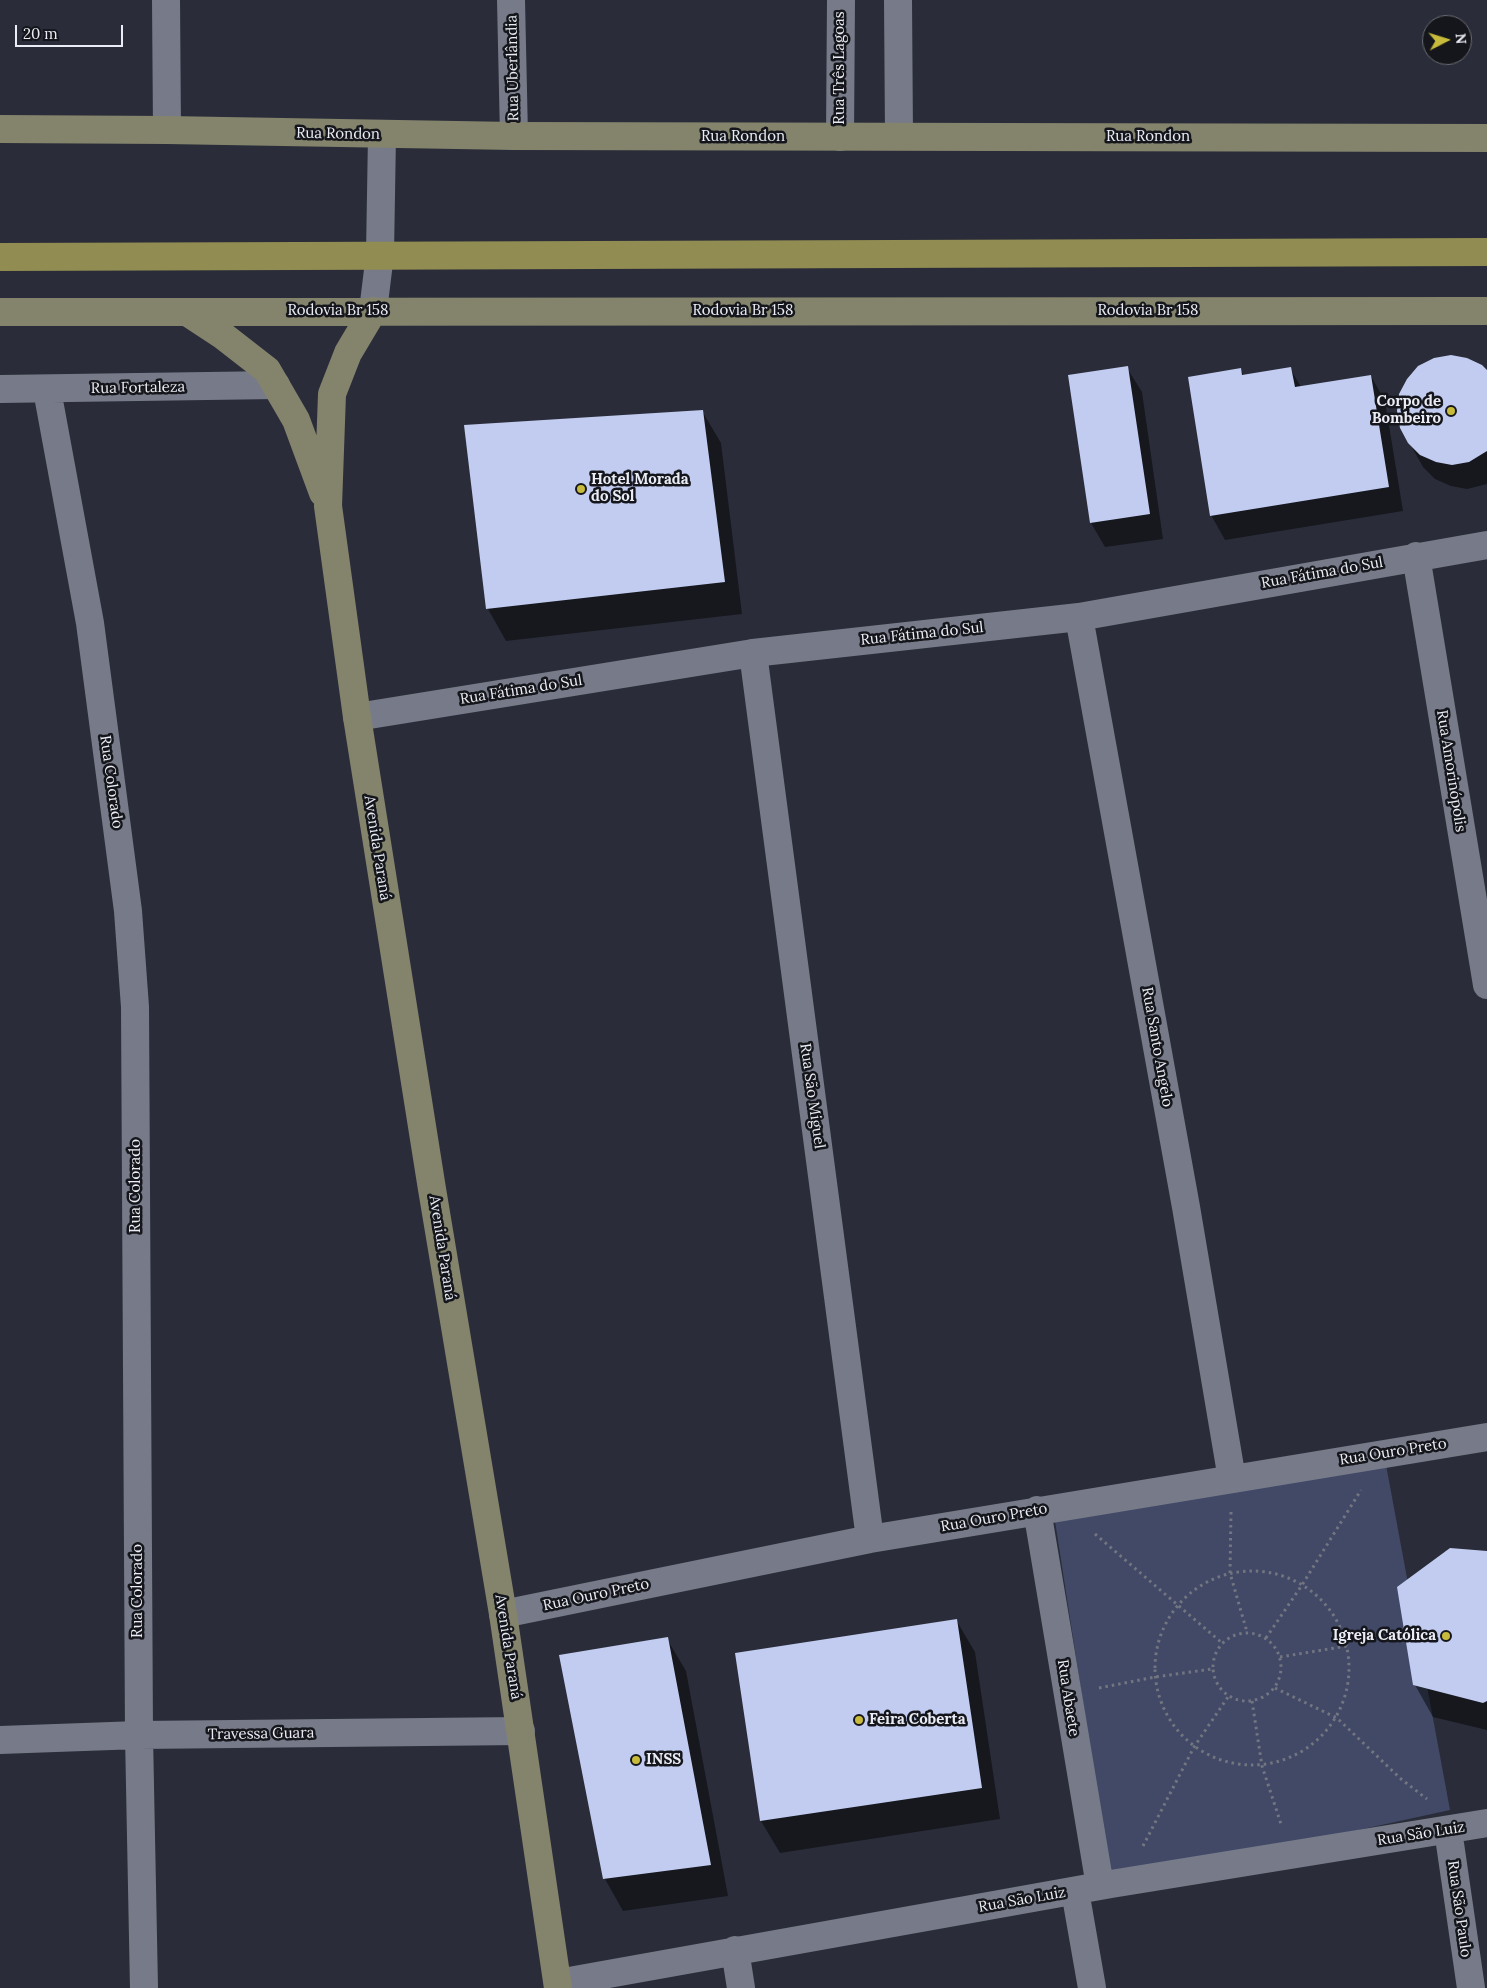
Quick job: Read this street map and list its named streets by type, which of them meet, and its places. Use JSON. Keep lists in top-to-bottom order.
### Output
{
  "streets": {
    "street": [
      "Rua Uberlândia",
      "Rua Três Lagoas",
      "Rua Rondon",
      "Rodovia Br 158",
      "Rua Fortaleza",
      "Rua Fátima do Sul",
      "Rua Amorinópolis",
      "Rua Colorado",
      "Avenida Paraná",
      "Rua Santo Angelo",
      "Rua São Miguel",
      "Rua Ouro Preto",
      "Rua Abaete",
      "Travessa Guara",
      "Rua São Luiz",
      "Rua São Paulo"
    ]
  },
  "crossings": [
    ["Rua Uberlândia", "Rua Rondon"],
    ["Rua Três Lagoas", "Rua Rondon"],
    ["Rodovia Br 158", "Avenida Paraná"],
    ["Rua Fortaleza", "Rua Colorado"],
    ["Rua Fortaleza", "Avenida Paraná"],
    ["Rua Fátima do Sul", "Rua Amorinópolis"],
    ["Rua Fátima do Sul", "Avenida Paraná"],
    ["Rua Fátima do Sul", "Rua Santo Angelo"],
    ["Rua Fátima do Sul", "Rua São Miguel"],
    ["Rua Colorado", "Travessa Guara"],
    ["Avenida Paraná", "Rua Ouro Preto"],
    ["Avenida Paraná", "Travessa Guara"],
    ["Avenida Paraná", "Rua São Luiz"],
    ["Rua Santo Angelo", "Rua Ouro Preto"],
    ["Rua São Miguel", "Rua Ouro Preto"],
    ["Rua Ouro Preto", "Rua Abaete"],
    ["Rua Abaete", "Rua São Luiz"],
    ["Rua São Luiz", "Rua São Paulo"]
  ],
  "places": [
    "Corpo de Bombeiro",
    "Hotel Morada do Sol",
    "Igreja Católica",
    "Feira Coberta",
    "INSS"
  ],
  "scale_bar": "20 m",
  "north": "right"
}
